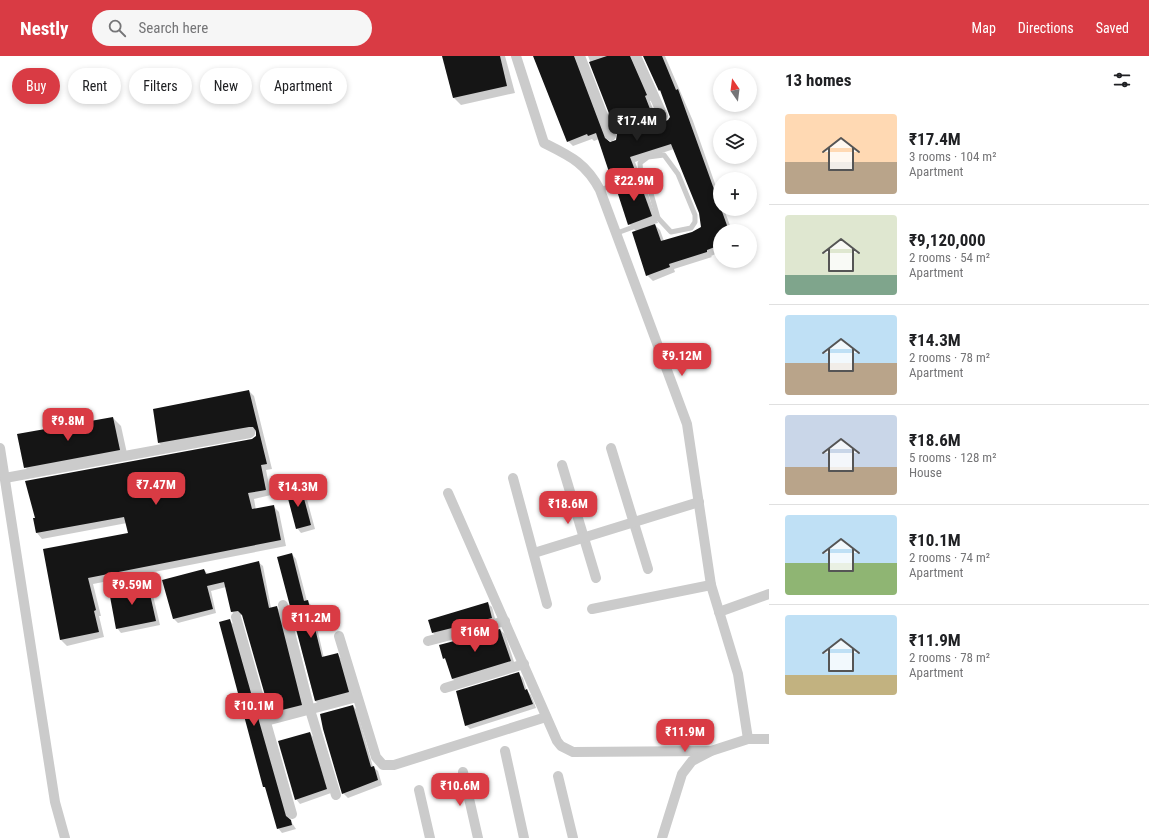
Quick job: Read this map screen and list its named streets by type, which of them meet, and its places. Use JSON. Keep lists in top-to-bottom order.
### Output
{
  "north": "top",
  "page": {
    "header": "Nestly",
    "search": "Search here",
    "nav": ["Map", "Directions", "Saved"],
    "heading": "13 homes",
    "map_buttons": ["+", "−"],
    "chip": [
      "Buy",
      "Rent",
      "Filters",
      "New",
      "Apartment"
    ],
    "list": [
      {
        "name": "₹17.4M",
        "note": "3 rooms · 104 m² · Apartment"
      },
      {
        "name": "₹9,120,000",
        "note": "2 rooms · 54 m² · Apartment"
      },
      {
        "name": "₹14.3M",
        "note": "2 rooms · 78 m² · Apartment"
      },
      {
        "name": "₹18.6M",
        "note": "5 rooms · 128 m² · House"
      },
      {
        "name": "₹10.1M",
        "note": "2 rooms · 74 m² · Apartment"
      },
      {
        "name": "₹11.9M",
        "note": "2 rooms · 78 m² · Apartment"
      }
    ],
    "price": [
      "₹17.4M",
      "₹22.9M",
      "₹9.12M",
      "₹9.8M",
      "₹7.47M",
      "₹14.3M",
      "₹18.6M",
      "₹9.59M",
      "₹11.2M",
      "₹16M",
      "₹10.1M",
      "₹11.9M",
      "₹10.6M"
    ]
  }
}
